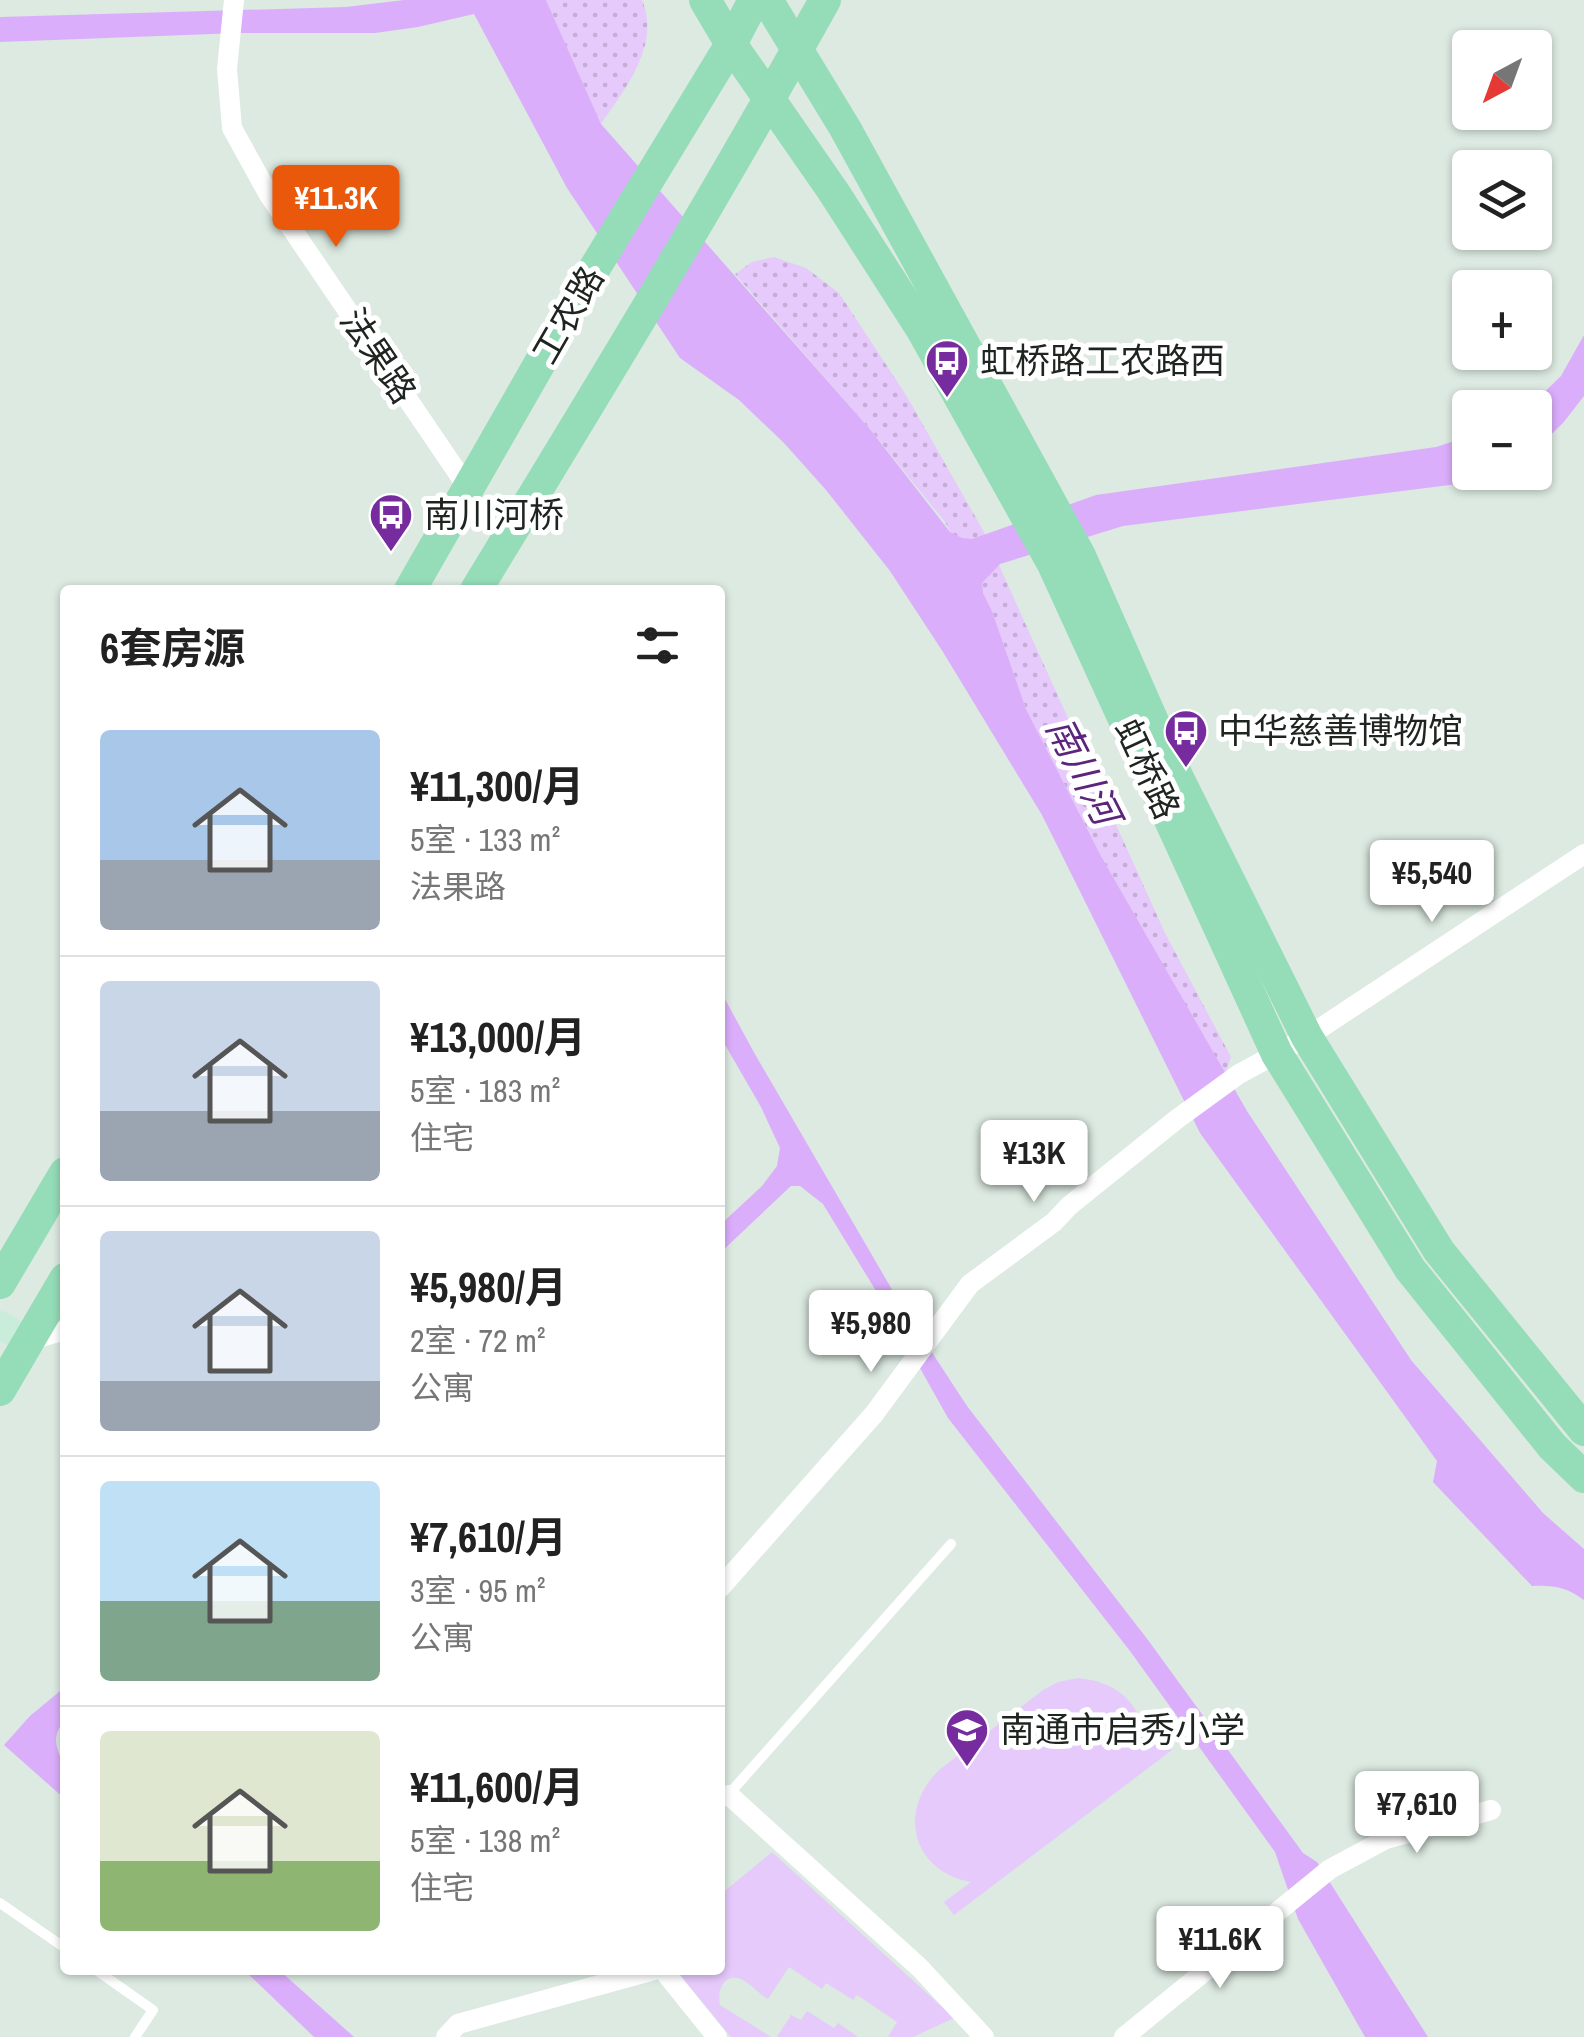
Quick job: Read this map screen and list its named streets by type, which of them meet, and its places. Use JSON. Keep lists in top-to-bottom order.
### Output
{
  "streets": {
    "main road": ["工农路", "虹桥路"],
    "street": ["法果路"]
  },
  "crossings": [
    ["工农路", "法果路"],
    ["工农路", "虹桥路"]
  ],
  "water": ["南川河"],
  "places": {
    "bus stop": ["虹桥路工农路西", "南川河桥", "中华慈善博物馆"],
    "school or university": ["南通市启秀小学"]
  },
  "north": "bottom left",
  "page": {
    "map_buttons": ["+", "−"],
    "price": [
      "¥11.3K",
      "¥5,540",
      "¥13K",
      "¥5,980",
      "¥7,610",
      "¥11.6K"
    ],
    "heading": "6套房源",
    "list": [
      {
        "name": "¥11,300/月",
        "note": "5室 · 133 m² · 法果路"
      },
      {
        "name": "¥13,000/月",
        "note": "5室 · 183 m² · 住宅"
      },
      {
        "name": "¥5,980/月",
        "note": "2室 · 72 m² · 公寓"
      },
      {
        "name": "¥7,610/月",
        "note": "3室 · 95 m² · 公寓"
      },
      {
        "name": "¥11,600/月",
        "note": "5室 · 138 m² · 住宅"
      }
    ]
  }
}
